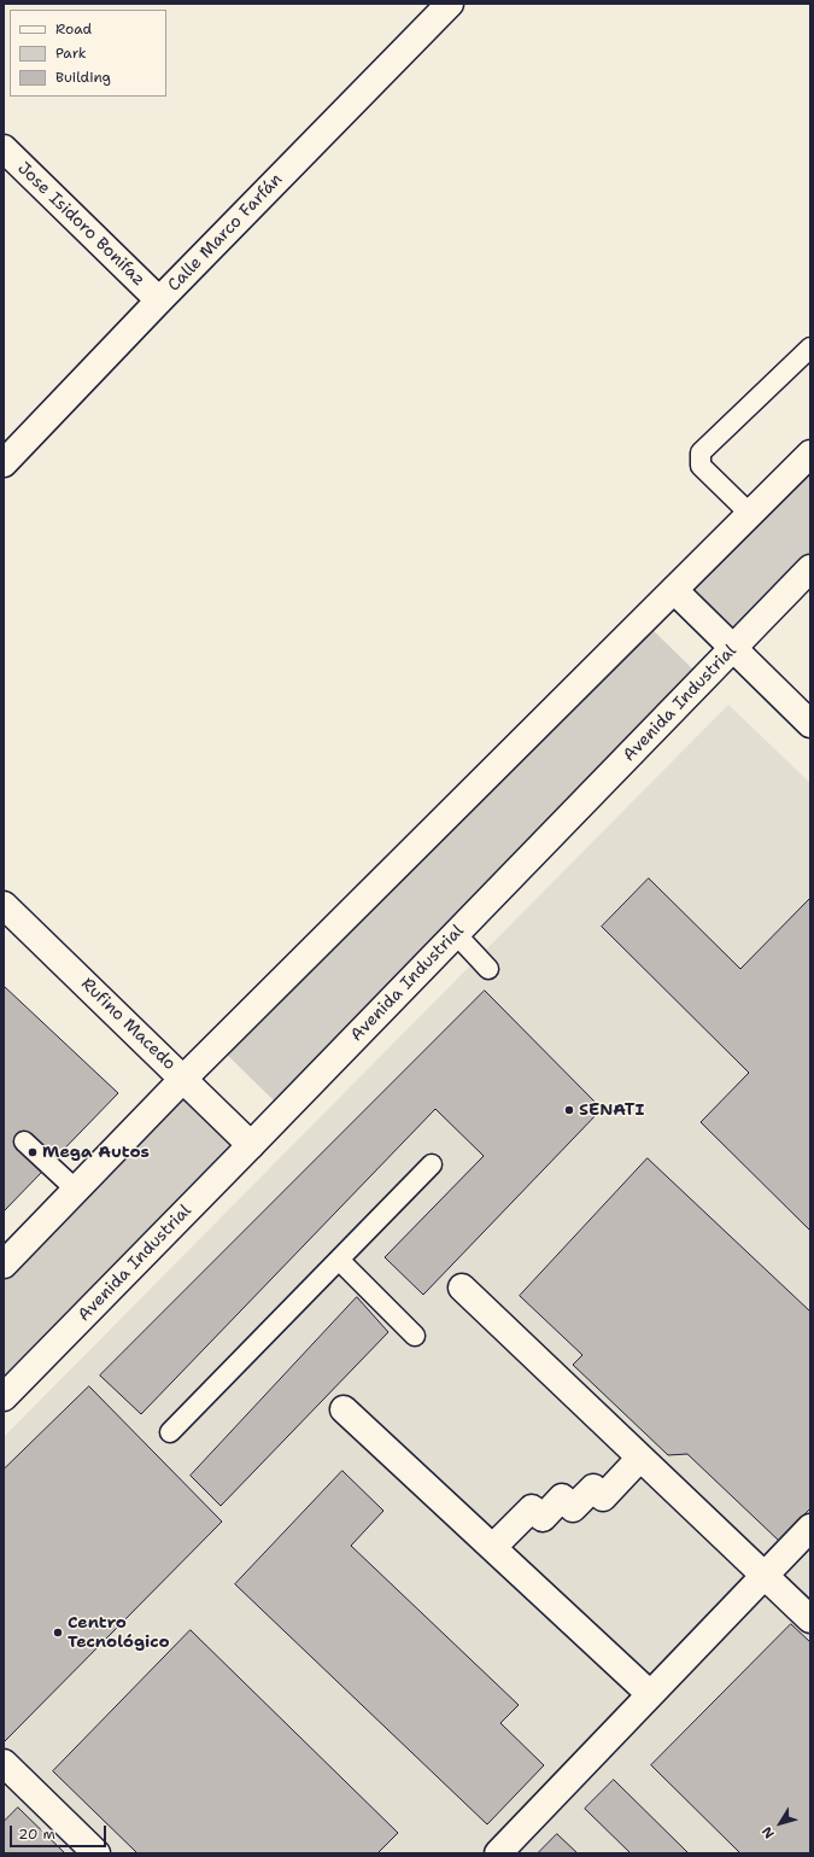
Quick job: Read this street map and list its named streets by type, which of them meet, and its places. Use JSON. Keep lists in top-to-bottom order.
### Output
{
  "streets": {
    "street": [
      "Jose Isidoro Bonifaz",
      "Calle Marco Farfán",
      "Avenida Industrial",
      "Rufino Macedo"
    ]
  },
  "crossings": [
    ["Jose Isidoro Bonifaz", "Calle Marco Farfán"],
    ["Avenida Industrial", "Rufino Macedo"]
  ],
  "places": ["SENATI", "Mega Autos", "Centro Tecnológico"],
  "legend": ["Road", "Park", "Building"],
  "scale_bar": "20 m",
  "north": "bottom left"
}
